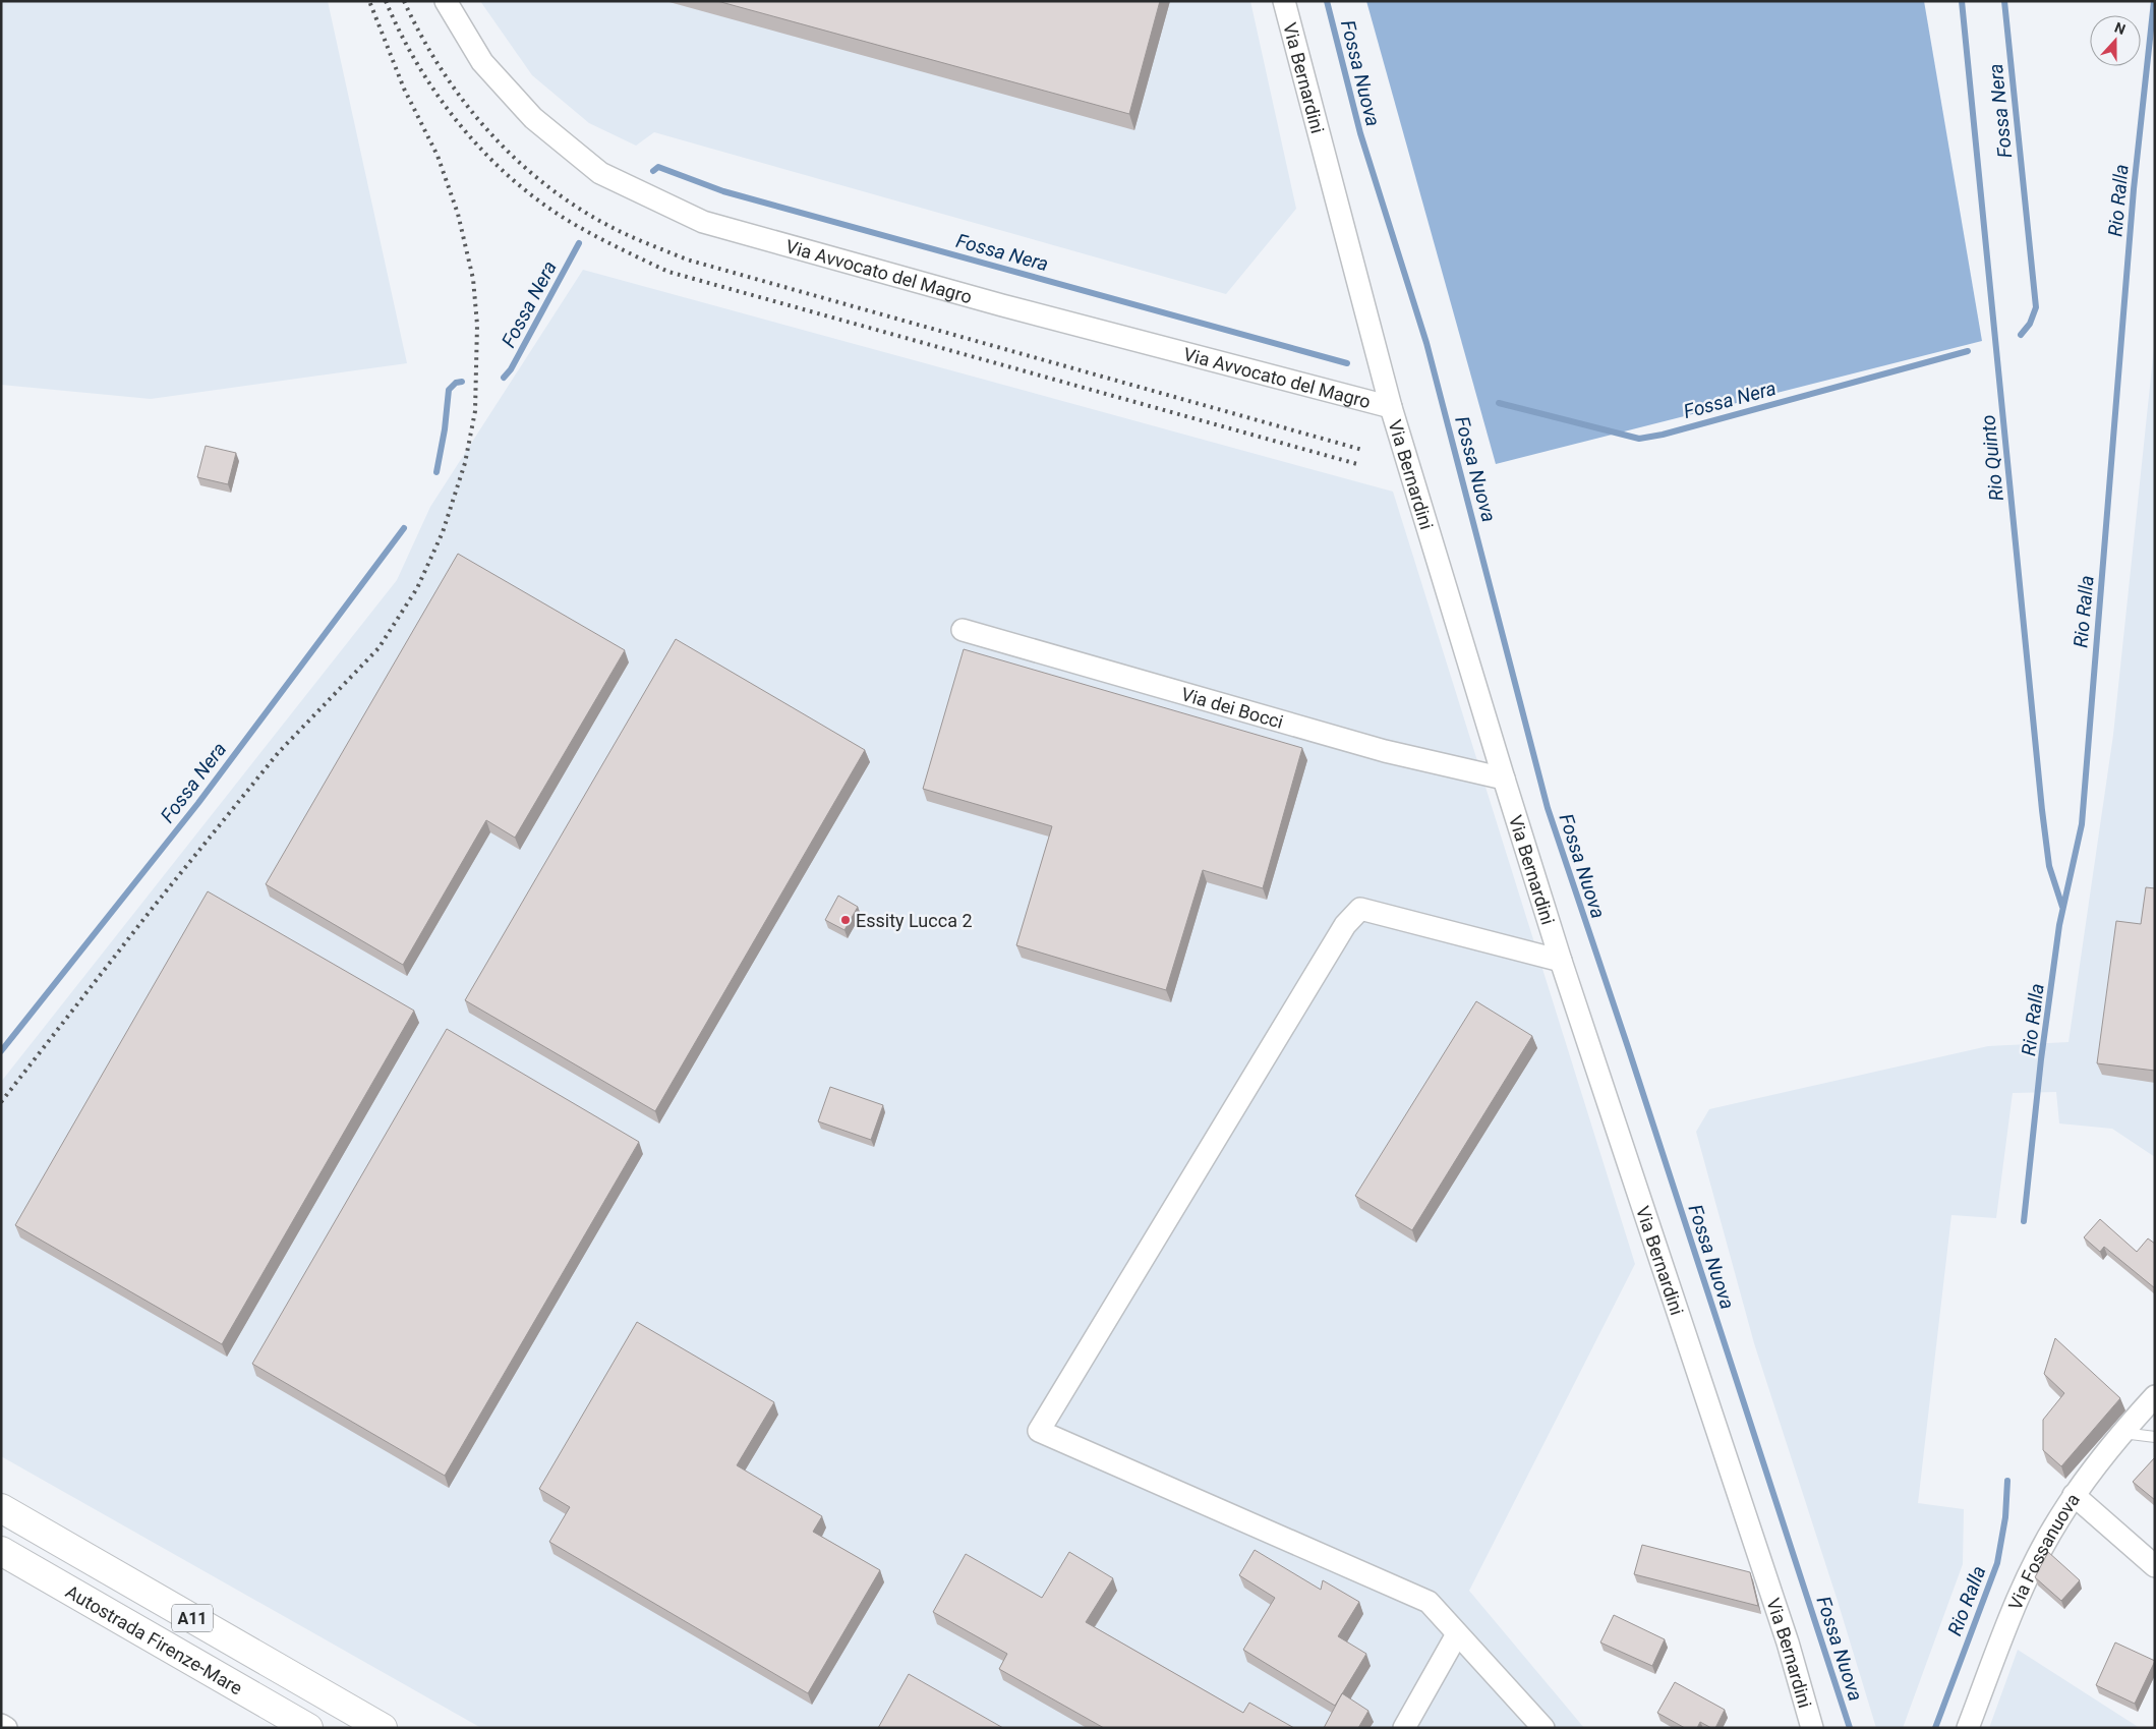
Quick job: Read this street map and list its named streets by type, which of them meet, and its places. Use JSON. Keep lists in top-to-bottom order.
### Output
{
  "streets": {
    "highway": ["A11", "Autostrada Firenze-Mare"],
    "street": [
      "Via Bernardini",
      "Via Avvocato del Magro",
      "Via dei Bocci",
      "Via Fossanuova"
    ]
  },
  "crossings": [
    ["Via Bernardini", "Via Avvocato del Magro"],
    ["Via Bernardini", "Via dei Bocci"]
  ],
  "water": [
    "Fossa Nuova",
    "Fossa Nera",
    "Rio Ralla",
    "Rio Quinto"
  ],
  "places": ["Essity Lucca 2"],
  "north": "top"
}
